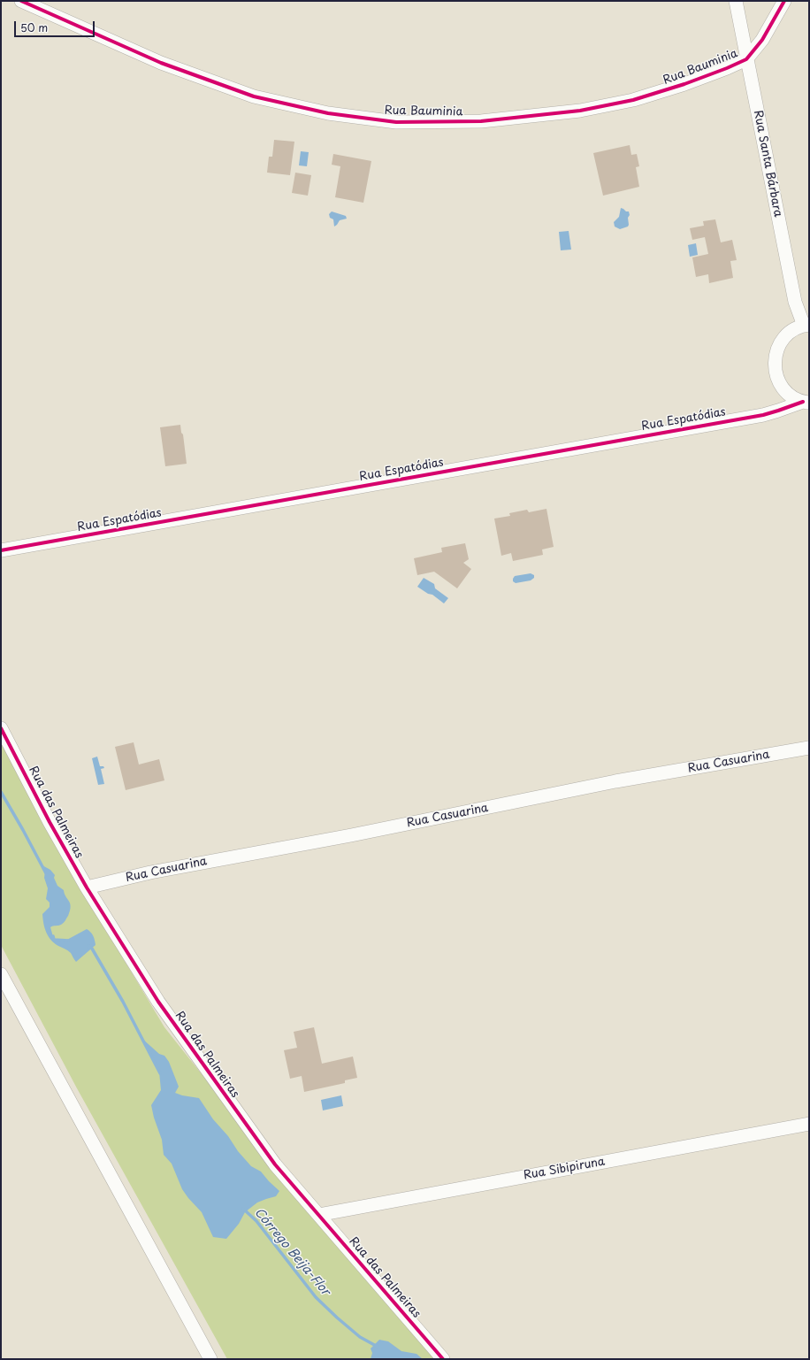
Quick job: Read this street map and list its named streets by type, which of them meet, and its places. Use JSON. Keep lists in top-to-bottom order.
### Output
{
  "streets": {
    "street": [
      "Rua Bauminia",
      "Rua Santa Bárbara",
      "Rua Espatódias",
      "Rua Casuarina",
      "Rua das Palmeiras",
      "Rua Sibipiruna"
    ]
  },
  "crossings": [
    ["Rua Bauminia", "Rua Santa Bárbara"],
    ["Rua Casuarina", "Rua das Palmeiras"],
    ["Rua das Palmeiras", "Rua Sibipiruna"]
  ],
  "water": ["Córrego Beija-Flor"],
  "scale_bar": "50 m"
}
